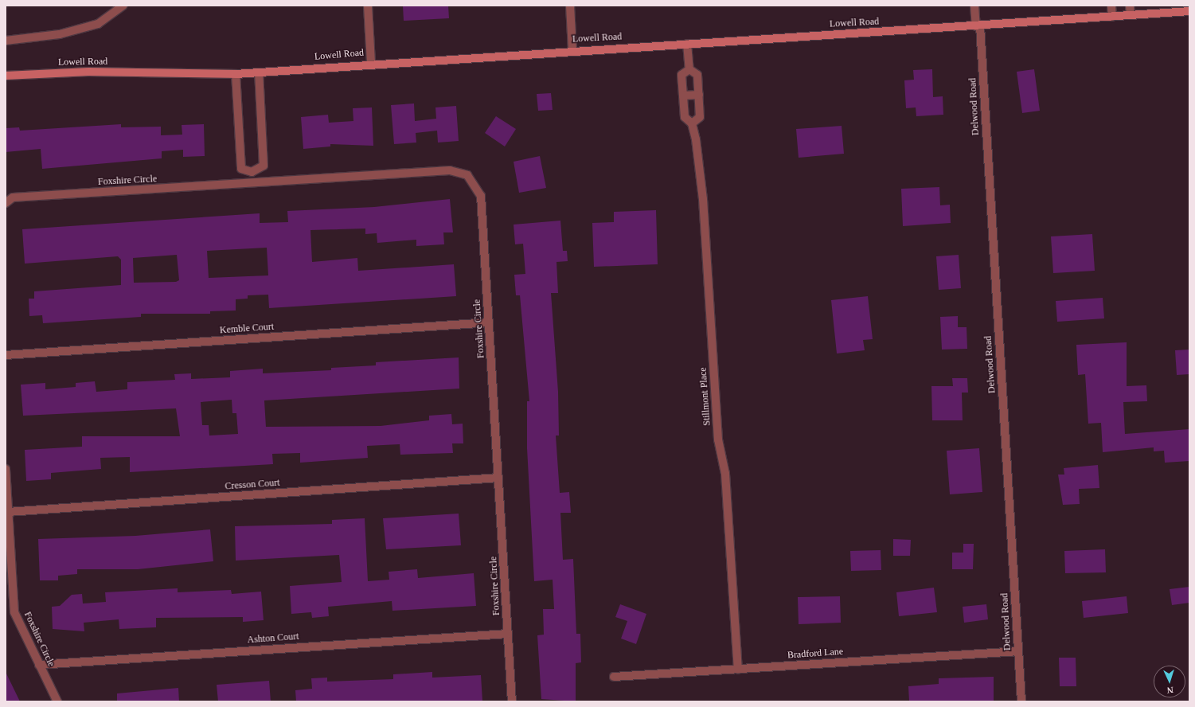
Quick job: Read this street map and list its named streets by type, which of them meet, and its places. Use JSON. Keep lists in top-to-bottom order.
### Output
{
  "streets": {
    "street": [
      "Lowell Road",
      "Delwood Road",
      "Foxshire Circle",
      "Kemble Court",
      "Stillmont Place",
      "Cresson Court",
      "Ashton Court",
      "Bradford Lane"
    ]
  },
  "crossings": [
    ["Lowell Road", "Delwood Road"],
    ["Delwood Road", "Bradford Lane"],
    ["Foxshire Circle", "Kemble Court"],
    ["Foxshire Circle", "Cresson Court"],
    ["Foxshire Circle", "Ashton Court"],
    ["Stillmont Place", "Bradford Lane"]
  ],
  "north": "bottom"
}
